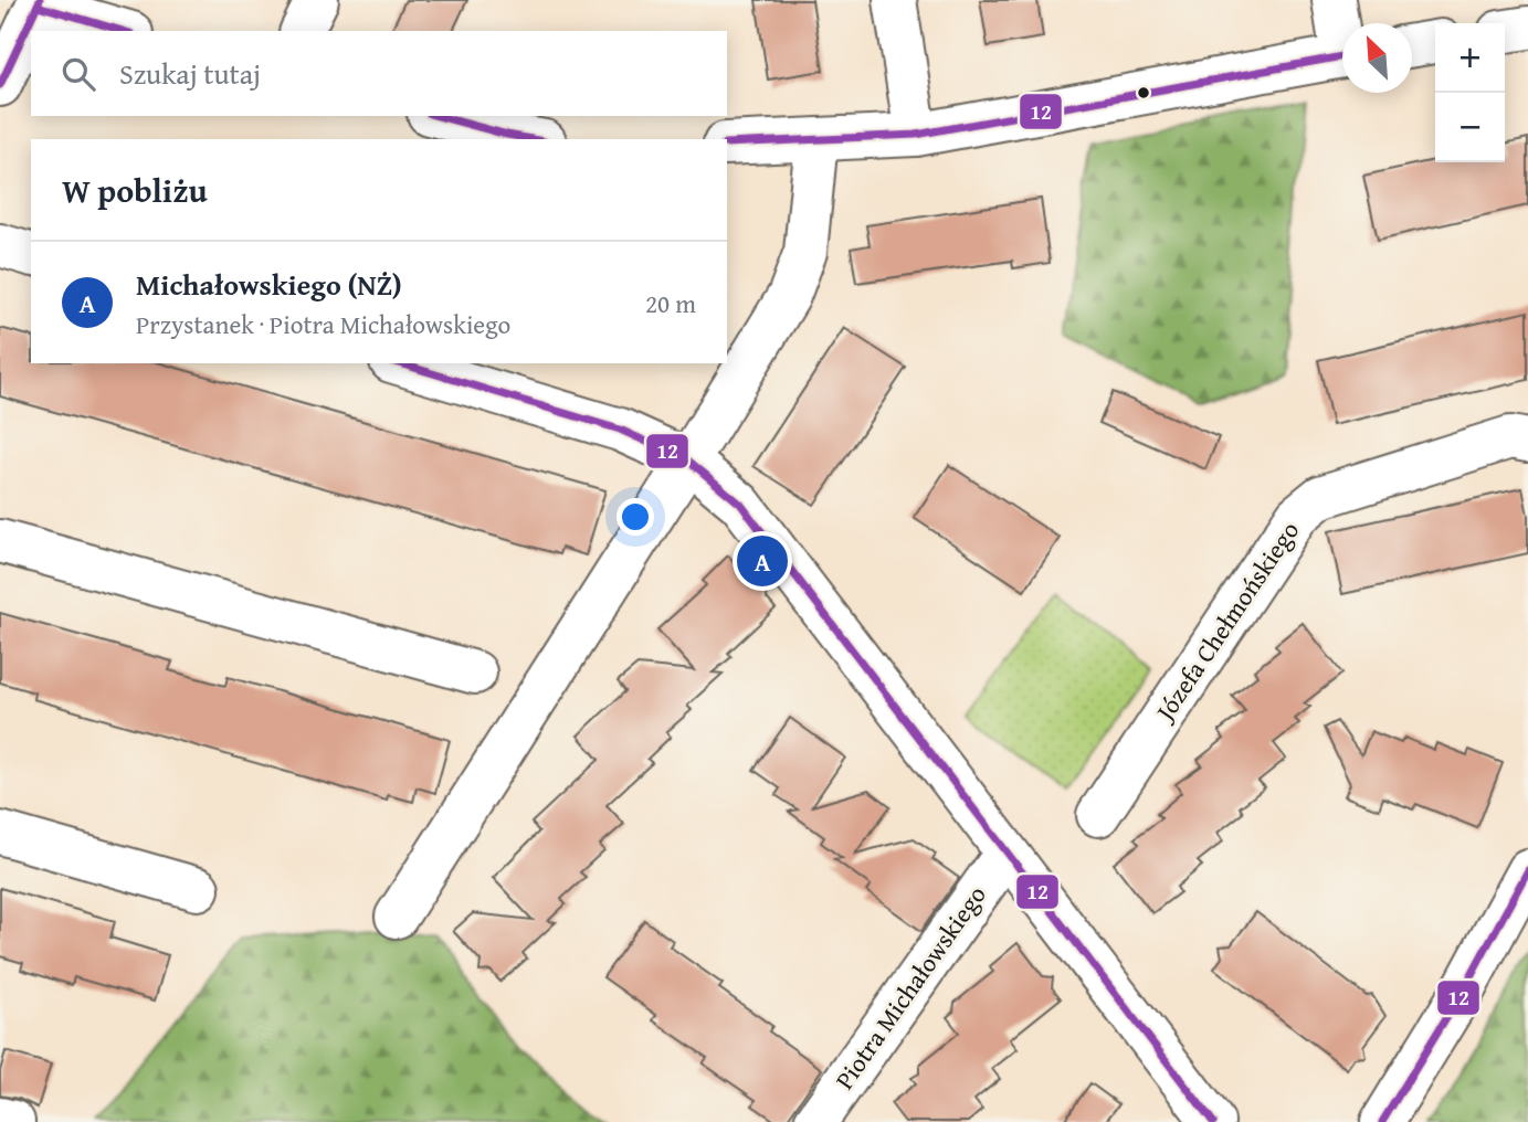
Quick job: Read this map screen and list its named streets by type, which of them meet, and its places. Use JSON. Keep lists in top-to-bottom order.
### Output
{
  "streets": {
    "street": ["Józefa Chełmońskiego", "Piotra Michałowskiego"]
  },
  "lines": ["transit line 12"],
  "north": "top left",
  "page": {
    "map_buttons": ["+", "−"],
    "search": "Szukaj tutaj",
    "heading": "W pobliżu",
    "list": [
      {
        "mark": "A",
        "name": "Michałowskiego (NŻ)",
        "note": "Przystanek · Piotra Michałowskiego",
        "value": "20 m"
      }
    ],
    "pins": "A"
  }
}
